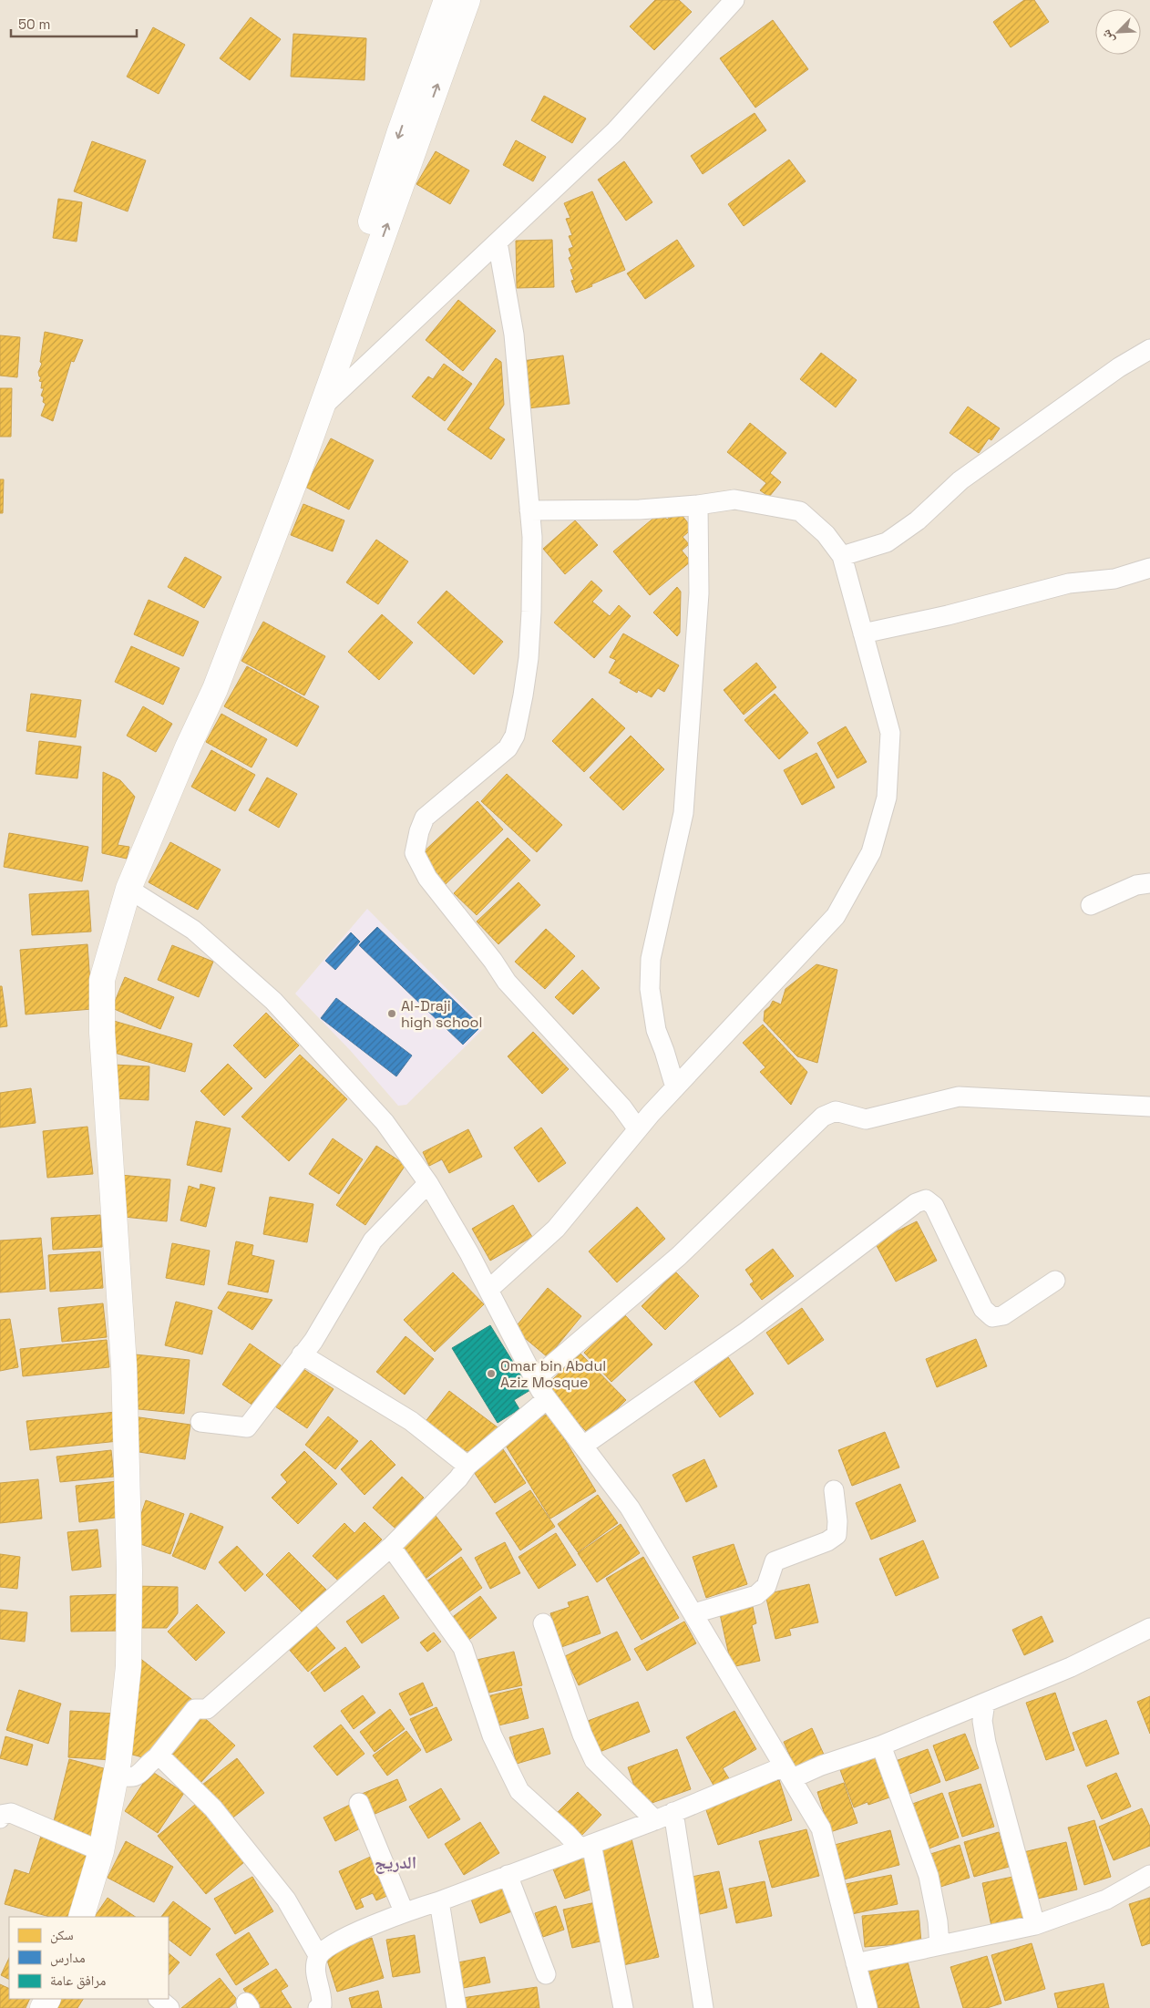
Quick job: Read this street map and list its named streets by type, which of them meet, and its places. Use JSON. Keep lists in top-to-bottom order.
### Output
{
  "districts": ["الدريج"],
  "places": ["Al-Draji high school", "Omar bin Abdul Aziz Mosque"],
  "legend": ["سكن", "مدارس", "مرافق عامة"],
  "scale_bar": "50 m",
  "north": "bottom left"
}
